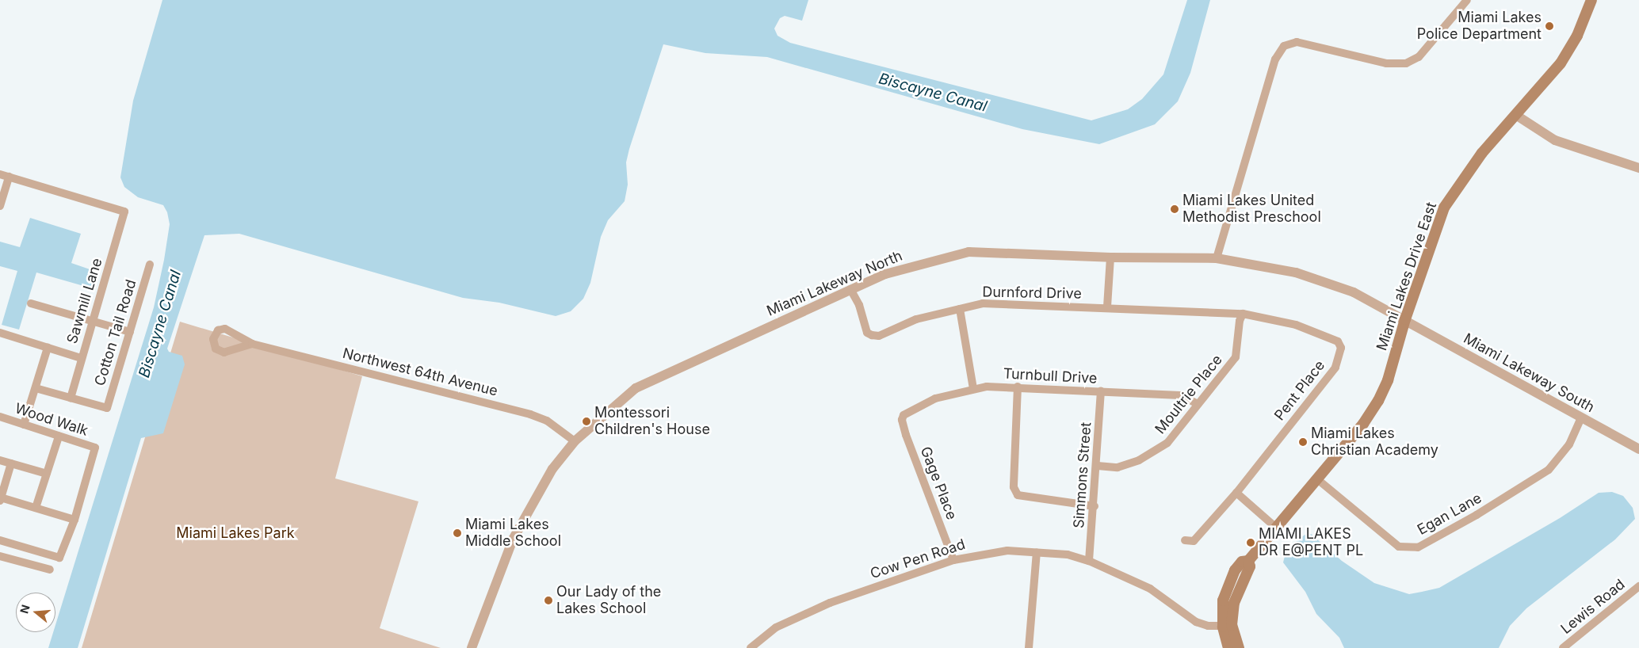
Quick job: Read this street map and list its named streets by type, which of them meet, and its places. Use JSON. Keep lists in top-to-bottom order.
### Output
{
  "streets": {
    "main road": ["Miami Lakes Drive East"],
    "street": [
      "Miami Lakeway North",
      "Durnford Drive",
      "Sawmill Lane",
      "Cotton Tail Road",
      "Northwest 64th Avenue",
      "Miami Lakeway South",
      "Turnbull Drive",
      "Pent Place",
      "Moultrie Place",
      "Wood Walk",
      "Simmons Street",
      "Gage Place",
      "Egan Lane",
      "Cow Pen Road",
      "Lewis Road"
    ]
  },
  "crossings": [
    ["Miami Lakes Drive East", "Miami Lakeway North"],
    ["Miami Lakes Drive East", "Miami Lakeway South"],
    ["Miami Lakes Drive East", "Egan Lane"],
    ["Miami Lakes Drive East", "Cow Pen Road"],
    ["Miami Lakeway North", "Durnford Drive"],
    ["Miami Lakeway North", "Northwest 64th Avenue"],
    ["Miami Lakeway North", "Miami Lakeway South"],
    ["Durnford Drive", "Pent Place"],
    ["Durnford Drive", "Moultrie Place"],
    ["Sawmill Lane", "Cotton Tail Road"],
    ["Miami Lakeway South", "Egan Lane"],
    ["Turnbull Drive", "Moultrie Place"],
    ["Turnbull Drive", "Simmons Street"],
    ["Turnbull Drive", "Gage Place"],
    ["Pent Place", "Moultrie Place"],
    ["Moultrie Place", "Simmons Street"],
    ["Simmons Street", "Cow Pen Road"],
    ["Gage Place", "Cow Pen Road"]
  ],
  "water": ["Biscayne Canal"],
  "parks": ["Miami Lakes Park"],
  "places": [
    "Miami Lakes Police Department",
    "Miami Lakes United Methodist Preschool",
    "Montessori Children's House",
    "Miami Lakes Christian Academy",
    "Miami Lakes Middle School",
    "MIAMI LAKES DR E@PENT PL",
    "Our Lady of the Lakes School"
  ],
  "north": "left"
}
